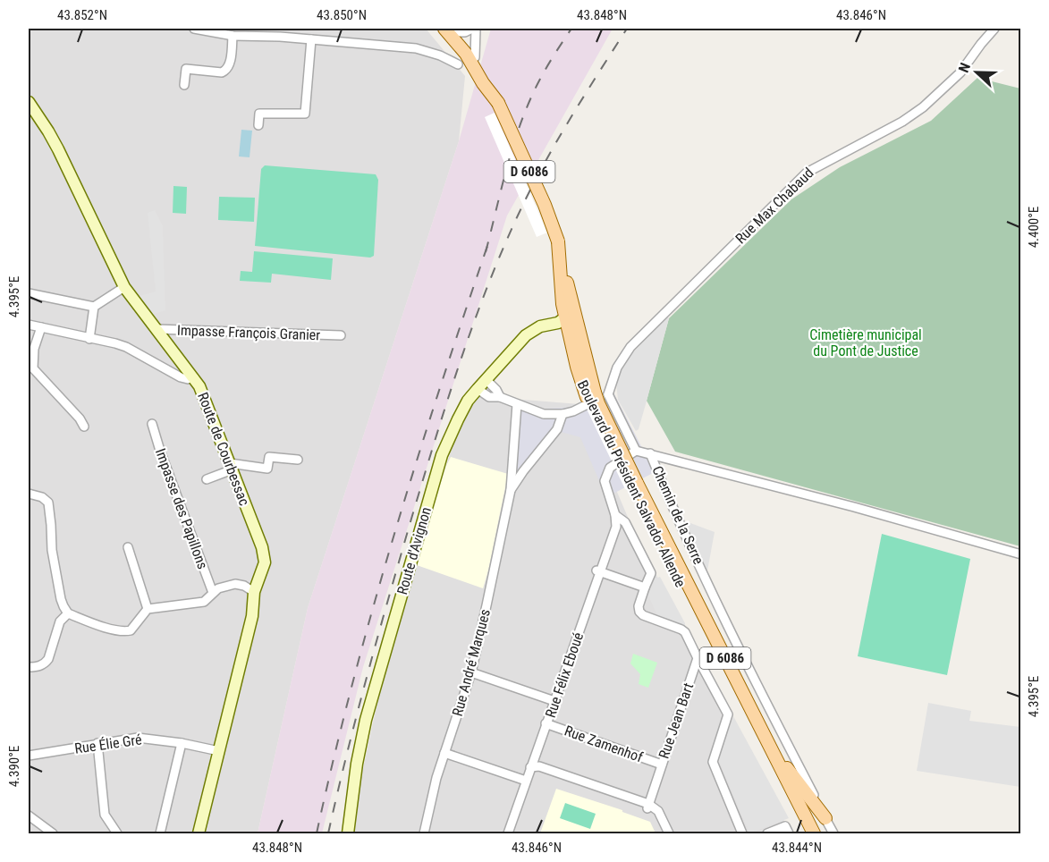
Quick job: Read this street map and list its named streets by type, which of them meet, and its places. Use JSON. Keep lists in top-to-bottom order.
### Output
{
  "streets": {
    "main road": ["D 6086", "Boulevard du Président Salvador Allende"],
    "street": [
      "Rue Max Chabaud",
      "Impasse François Granier",
      "Route de Courbessac",
      "Impasse des Papillons",
      "Chemin de la Serre",
      "Route d'Avignon",
      "Rue André Marques",
      "Rue Félix Eboué",
      "Rue Jean Bart",
      "Rue Élie Gré",
      "Rue Zamenhof"
    ]
  },
  "crossings": [
    ["D 6086", "Boulevard du Président Salvador Allende"],
    ["Impasse François Granier", "Route de Courbessac"],
    ["Route de Courbessac", "Rue Élie Gré"],
    ["Boulevard du Président Salvador Allende", "Route d'Avignon"],
    ["Rue Félix Eboué", "Rue Zamenhof"],
    ["Rue Jean Bart", "Rue Zamenhof"]
  ],
  "parks": ["Cimetière municipal du Pont de Justice"],
  "north": "left",
  "coordinates": [
    "43.852°N",
    "43.850°N",
    "43.848°N",
    "43.846°N",
    "4.400°E",
    "4.395°E",
    "4.390°E",
    "43.844°N"
  ]
}
